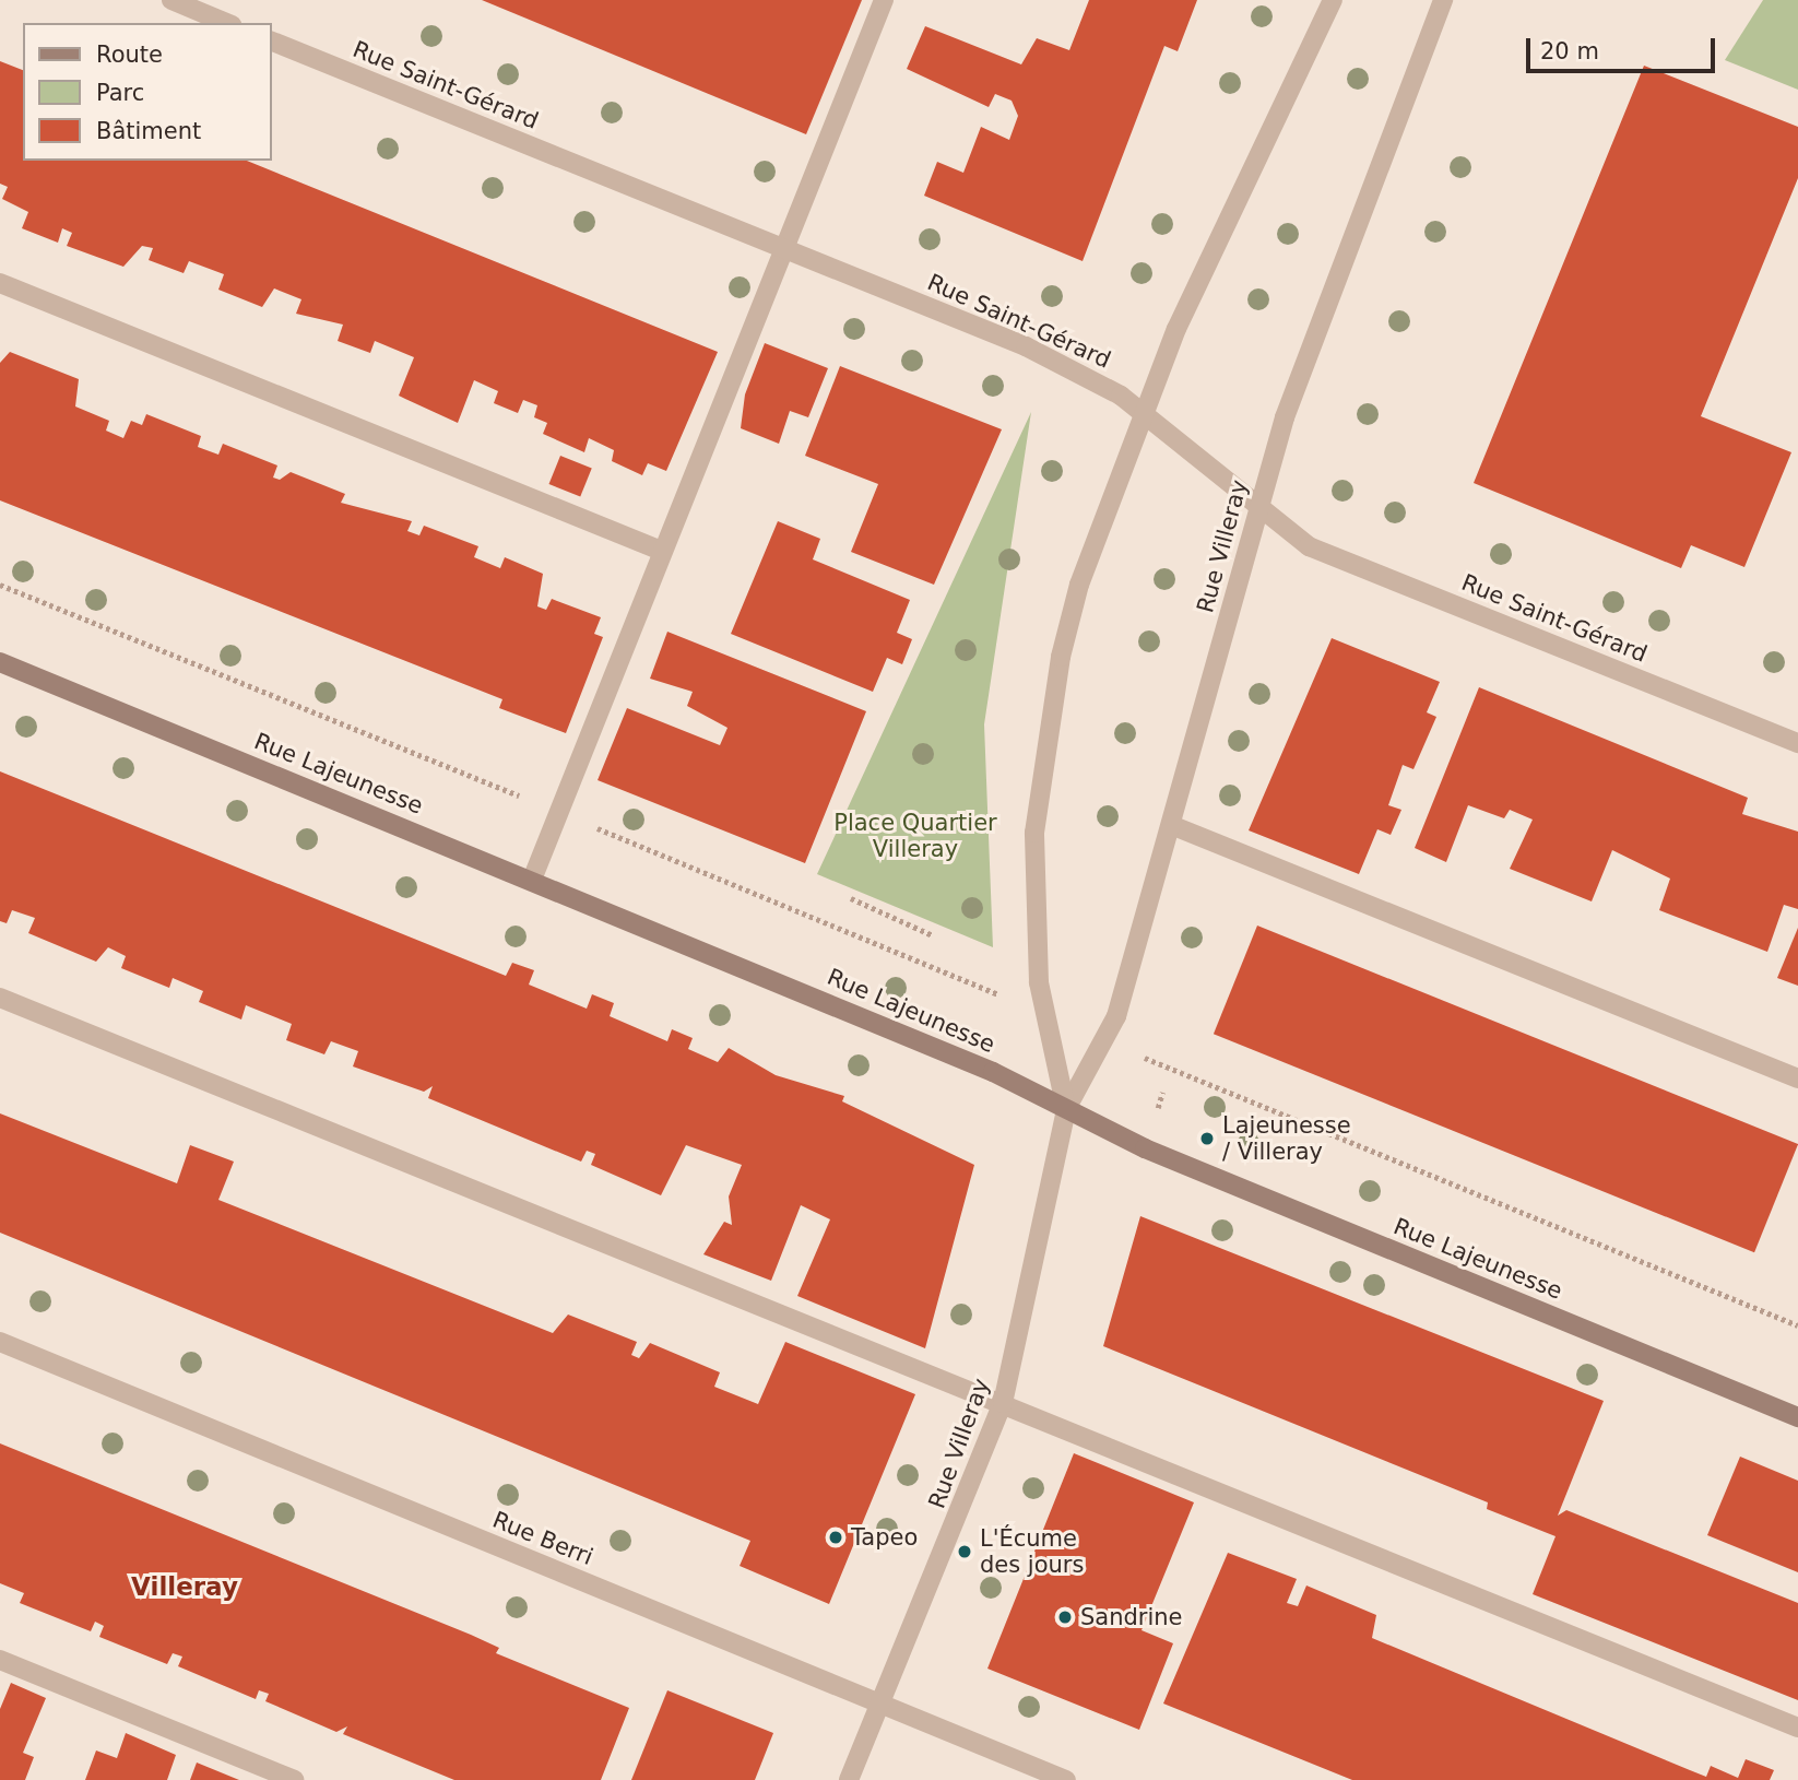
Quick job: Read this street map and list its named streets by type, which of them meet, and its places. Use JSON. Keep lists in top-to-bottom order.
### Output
{
  "streets": {
    "main road": ["Rue Lajeunesse"],
    "street": ["Rue Saint-Gérard", "Rue Villeray", "Rue Berri"]
  },
  "crossings": [
    ["Rue Saint-Gérard", "Rue Villeray"],
    ["Rue Villeray", "Rue Lajeunesse"],
    ["Rue Villeray", "Rue Berri"]
  ],
  "districts": ["Villeray"],
  "parks": ["Place Quartier Villeray"],
  "places": [
    "Lajeunesse / Villeray",
    "Tapeo",
    "L'Écume des jours",
    "Sandrine"
  ],
  "legend": ["Route", "Parc", "Bâtiment"],
  "scale_bar": "20 m"
}
